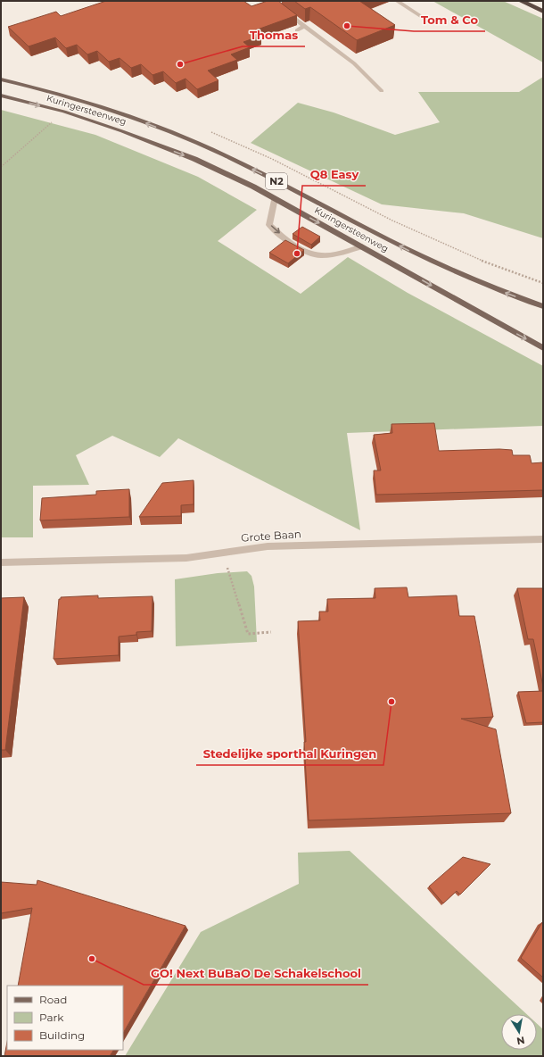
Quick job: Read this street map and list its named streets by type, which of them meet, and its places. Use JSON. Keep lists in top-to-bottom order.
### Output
{
  "streets": {
    "main road": ["Kuringersteenweg", "N2"],
    "street": ["Grote Baan"]
  },
  "places": [
    "Tom & Co",
    "Thomas",
    "Q8 Easy",
    "Stedelijke sporthal Kuringen",
    "GO! Next BuBaO De Schakelschool"
  ],
  "legend": ["Road", "Park", "Building"],
  "north": "bottom"
}
